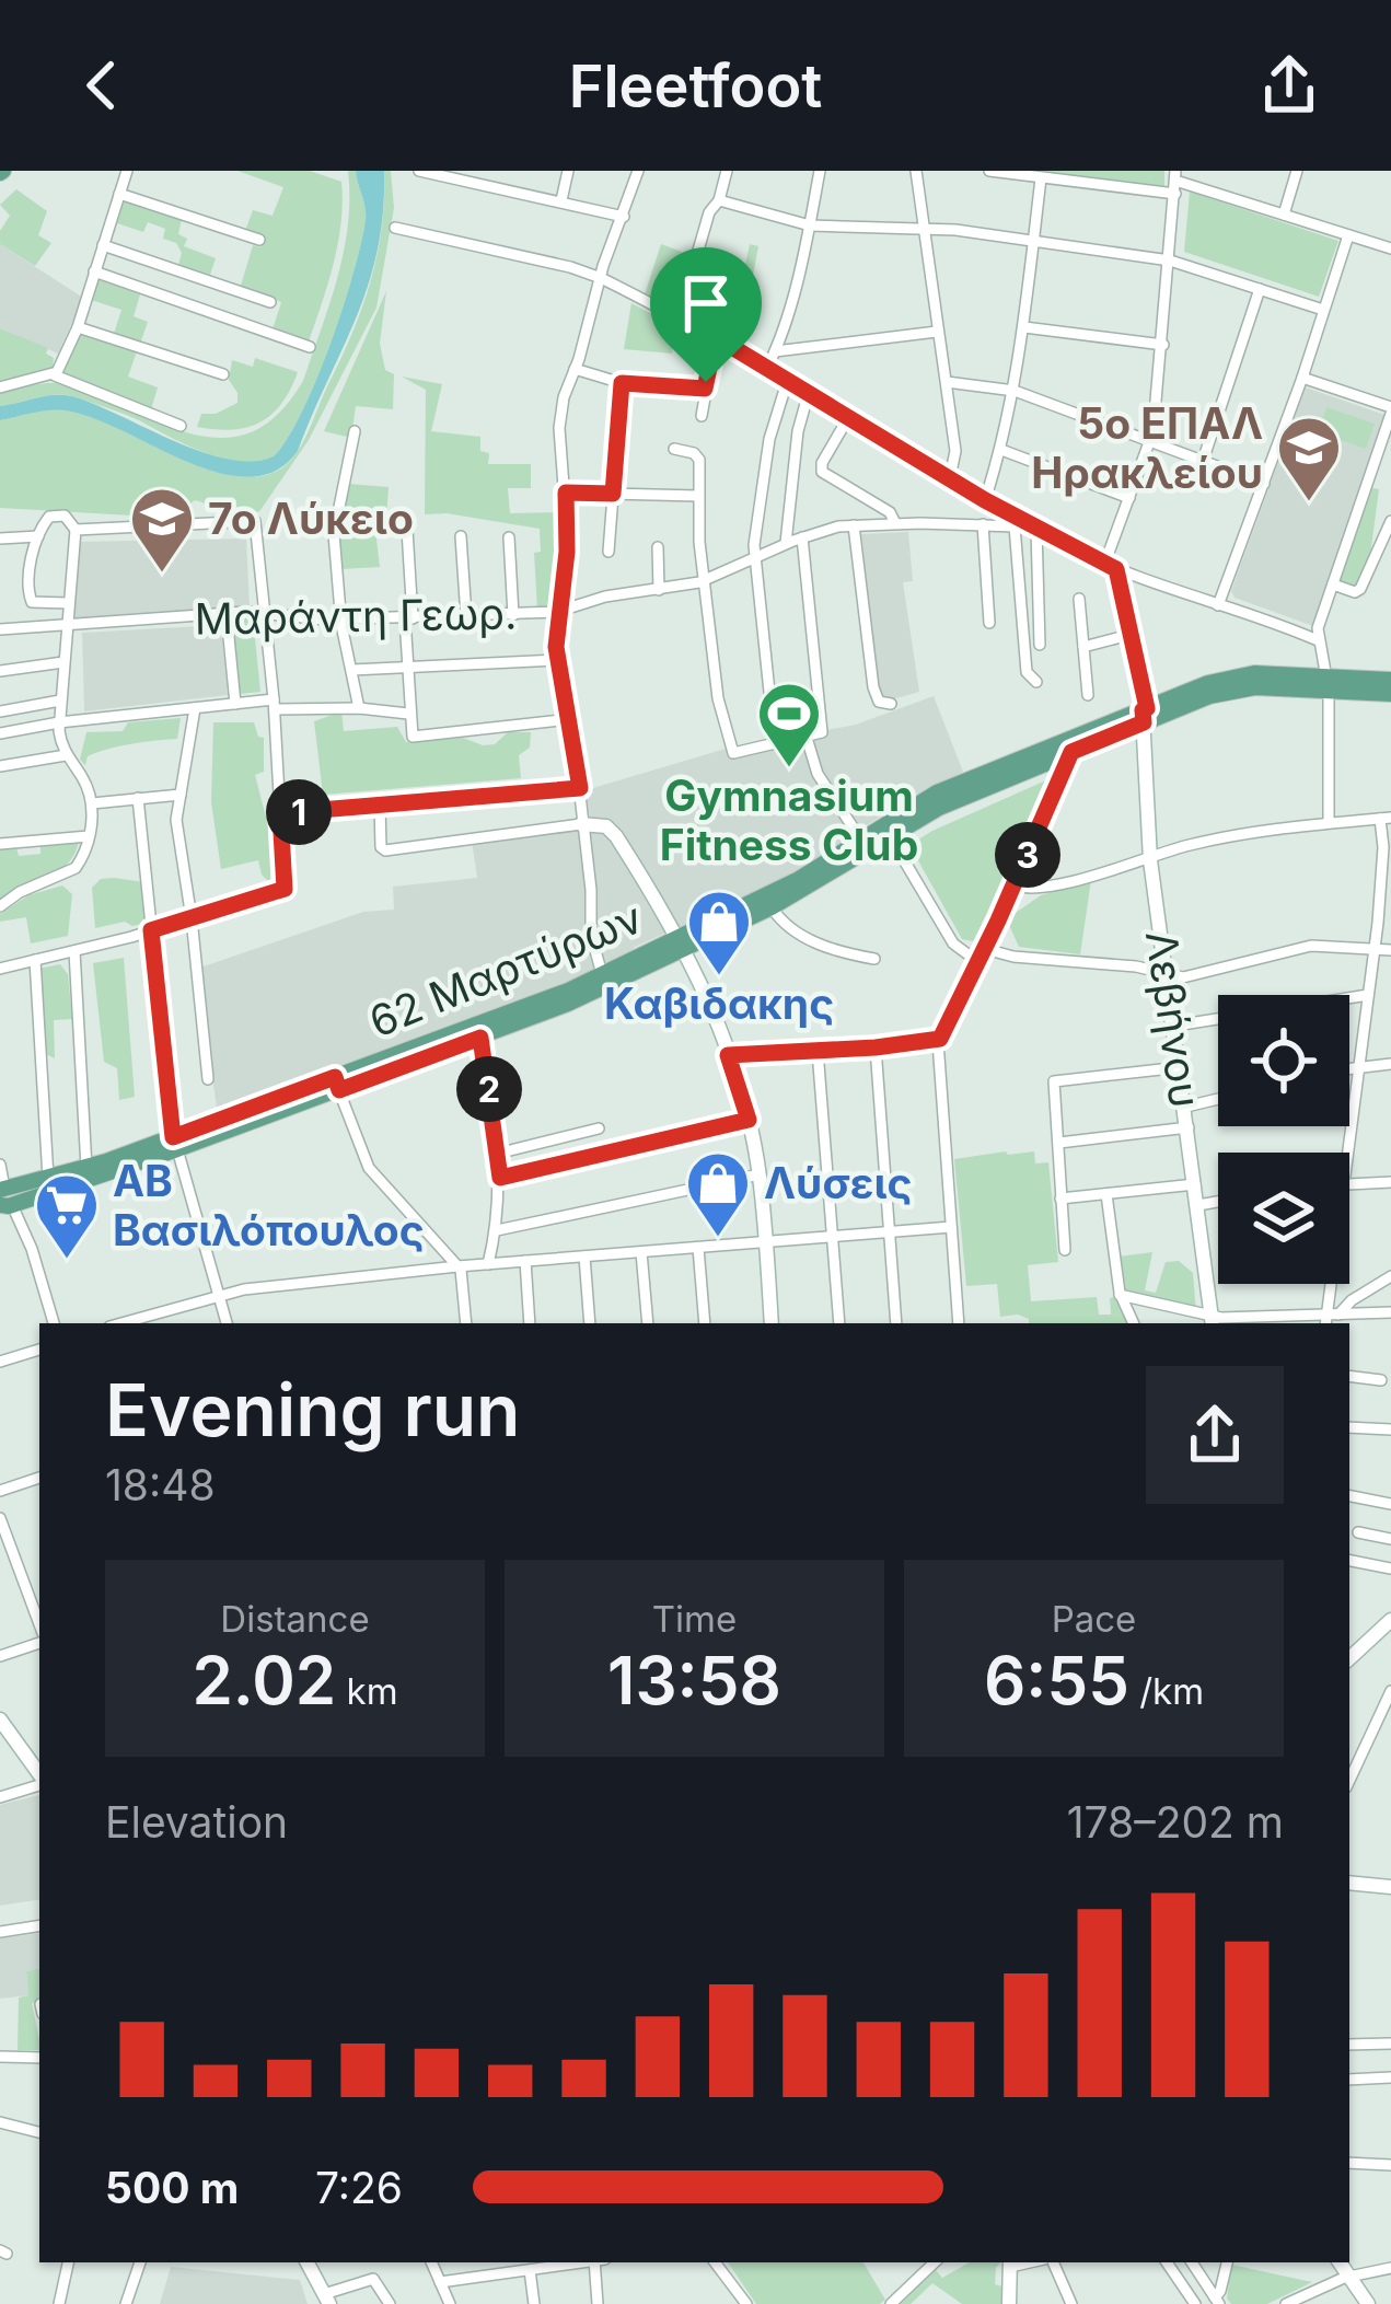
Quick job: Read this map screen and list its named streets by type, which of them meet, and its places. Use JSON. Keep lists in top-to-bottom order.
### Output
{
  "streets": {
    "main road": ["62 Μαρτύρων"],
    "street": ["Μαράντη Γεωρ.", "Λεβήνου"]
  },
  "crossings": [
    ["62 Μαρτύρων", "Λεβήνου"]
  ],
  "places": {
    "school or university": ["5ο ΕΠΑΛ Ηρακλείου", "7o Λύκειο"],
    "sports": ["Gymnasium Fitness Club"],
    "shop": ["Καβιδακης", "Λύσεις"],
    "supermarket": ["ΑΒ Βασιλόπουλος"]
  },
  "page": {
    "header": "Fleetfoot",
    "pins": ["1", "3", "2"],
    "heading": ["Evening run", "18:48"],
    "stats": [
      ["Distance", "2.02 km"],
      ["Time", "13:58"],
      ["Pace", "6:55 /km"]
    ],
    "chart": ["Elevation", "178–202 m"],
    "list": [
      {
        "name": "500 m",
        "note": "7:26"
      }
    ]
  }
}
